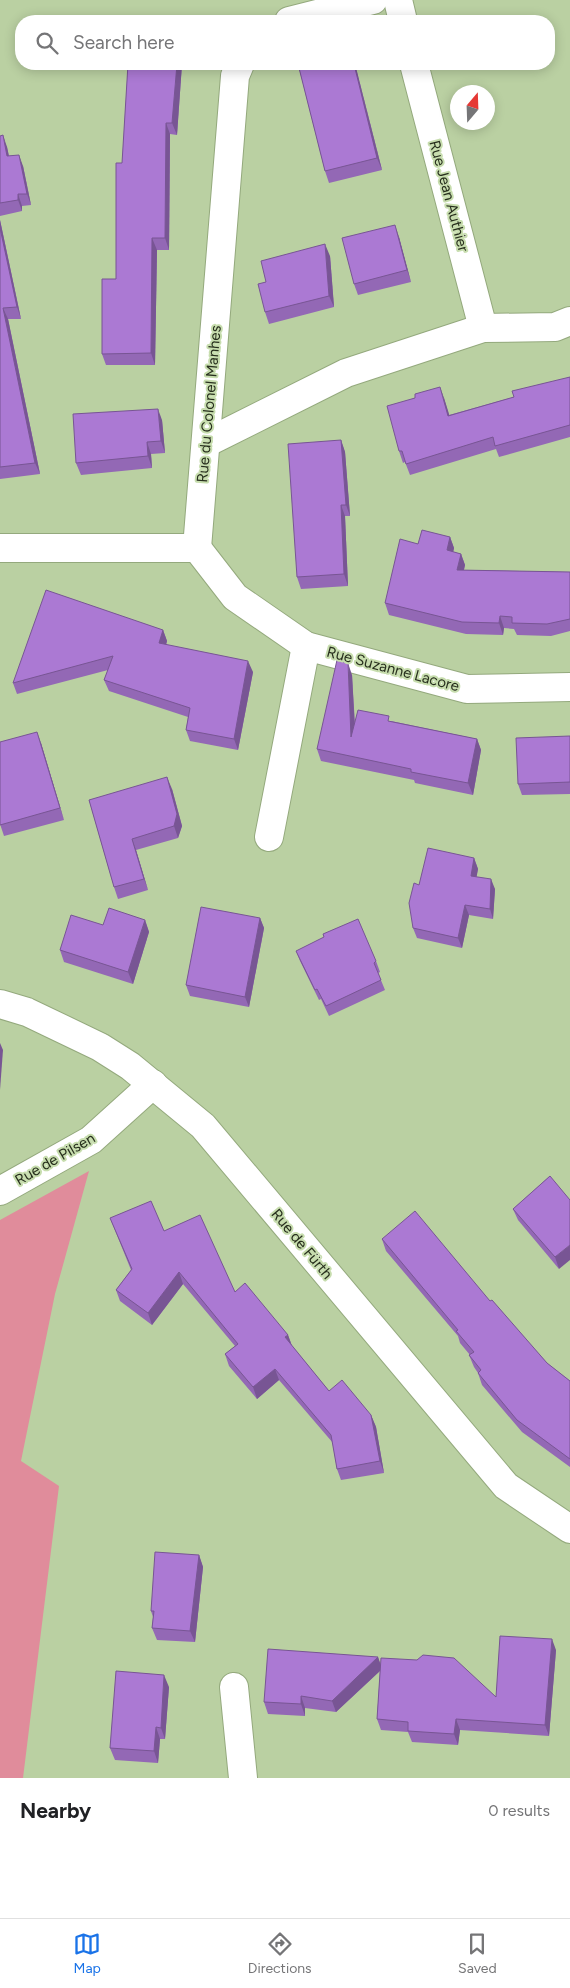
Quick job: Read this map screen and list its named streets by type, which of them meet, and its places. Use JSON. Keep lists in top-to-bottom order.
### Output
{
  "streets": {
    "street": [
      "Rue Jean Authier",
      "Rue du Colonel Manhes",
      "Rue Suzanne Lacore",
      "Rue de Pilsen",
      "Rue de Fürth"
    ]
  },
  "crossings": [
    ["Rue du Colonel Manhes", "Rue Suzanne Lacore"],
    ["Rue de Pilsen", "Rue de Fürth"]
  ],
  "north": "top",
  "page": {
    "search": "Search here",
    "heading": ["Nearby", "0 results"],
    "nav": ["Map", "Directions", "Saved"]
  }
}
